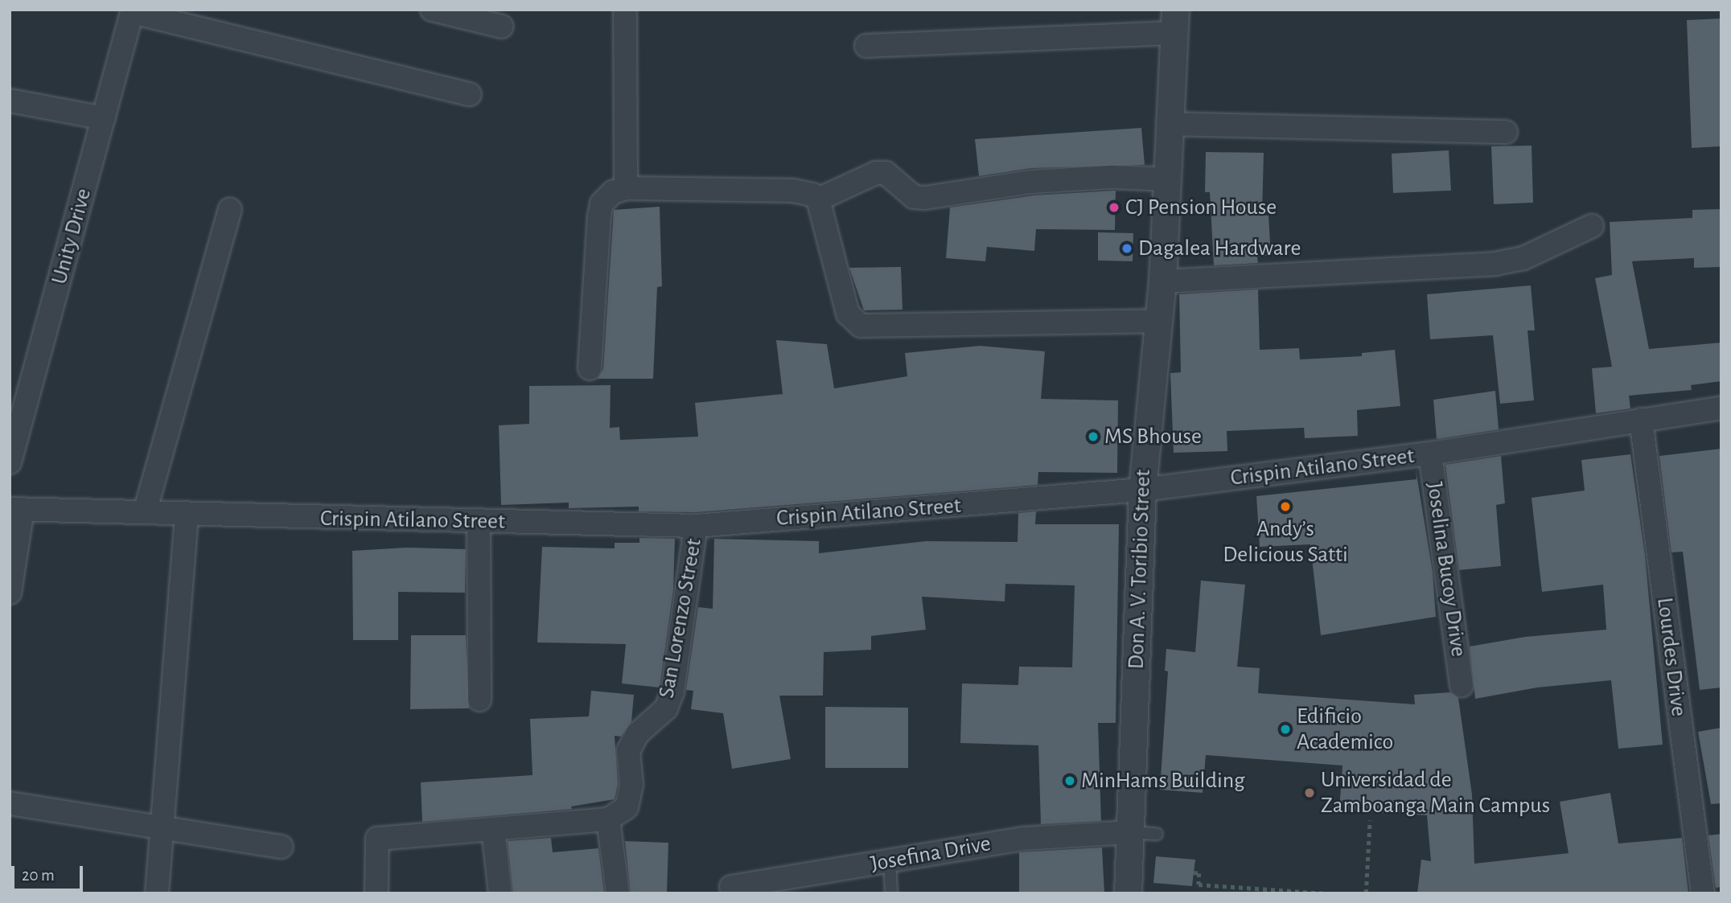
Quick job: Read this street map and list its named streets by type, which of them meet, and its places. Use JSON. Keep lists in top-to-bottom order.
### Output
{
  "streets": {
    "street": [
      "Unity Drive",
      "Crispin Atilano Street",
      "Don A. V. Toribio Street",
      "Joselina Bucoy Drive",
      "San Lorenzo Street",
      "Lourdes Drive",
      "Josefina Drive"
    ]
  },
  "crossings": [
    ["Crispin Atilano Street", "Don A. V. Toribio Street"],
    ["Crispin Atilano Street", "Joselina Bucoy Drive"],
    ["Crispin Atilano Street", "San Lorenzo Street"],
    ["Crispin Atilano Street", "Lourdes Drive"],
    ["Don A. V. Toribio Street", "Josefina Drive"]
  ],
  "places": [
    "CJ Pension House",
    "Dagalea Hardware",
    "MS Bhouse",
    "Andy’s Delicious Satti",
    "Edificio Academico",
    "MinHams Building",
    "Universidad de Zamboanga Main Campus"
  ],
  "scale_bar": "20 m"
}
